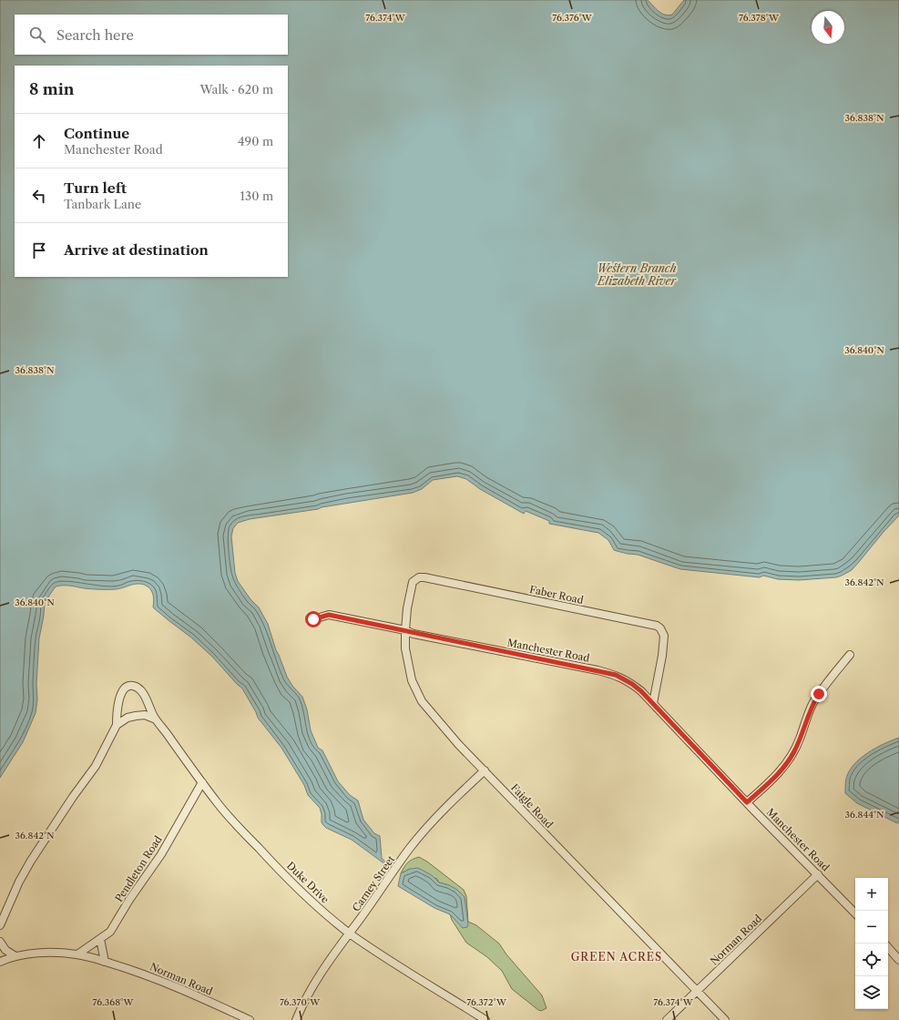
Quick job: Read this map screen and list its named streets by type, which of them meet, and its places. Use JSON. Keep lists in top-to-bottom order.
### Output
{
  "streets": {
    "street": [
      "Faber Road",
      "Manchester Road",
      "Faigle Road",
      "Pendleton Road",
      "Duke Drive",
      "Carney Street",
      "Norman Road"
    ]
  },
  "crossings": [
    ["Faber Road", "Manchester Road"],
    ["Faber Road", "Faigle Road"],
    ["Manchester Road", "Faigle Road"],
    ["Manchester Road", "Norman Road"],
    ["Faigle Road", "Carney Street"],
    ["Faigle Road", "Norman Road"],
    ["Pendleton Road", "Duke Drive"],
    ["Pendleton Road", "Norman Road"],
    ["Duke Drive", "Carney Street"]
  ],
  "districts": ["GREEN ACRES"],
  "water": ["Western Branch Elizabeth River"],
  "north": "bottom",
  "page": {
    "search": "Search here",
    "heading": ["8 min", "Walk · 620 m"],
    "list": [
      ["Continue", "Manchester Road", "490 m"],
      ["Turn left", "Tanbark Lane", "130 m"],
      "Arrive at destination"
    ],
    "map_buttons": ["+", "−"]
  },
  "coordinates": [
    "76.374°W",
    "76.376°W",
    "76.378°W",
    "36.838°N",
    "36.840°N",
    "36.842°N",
    "36.844°N",
    "76.368°W",
    "76.370°W",
    "76.372°W"
  ]
}
